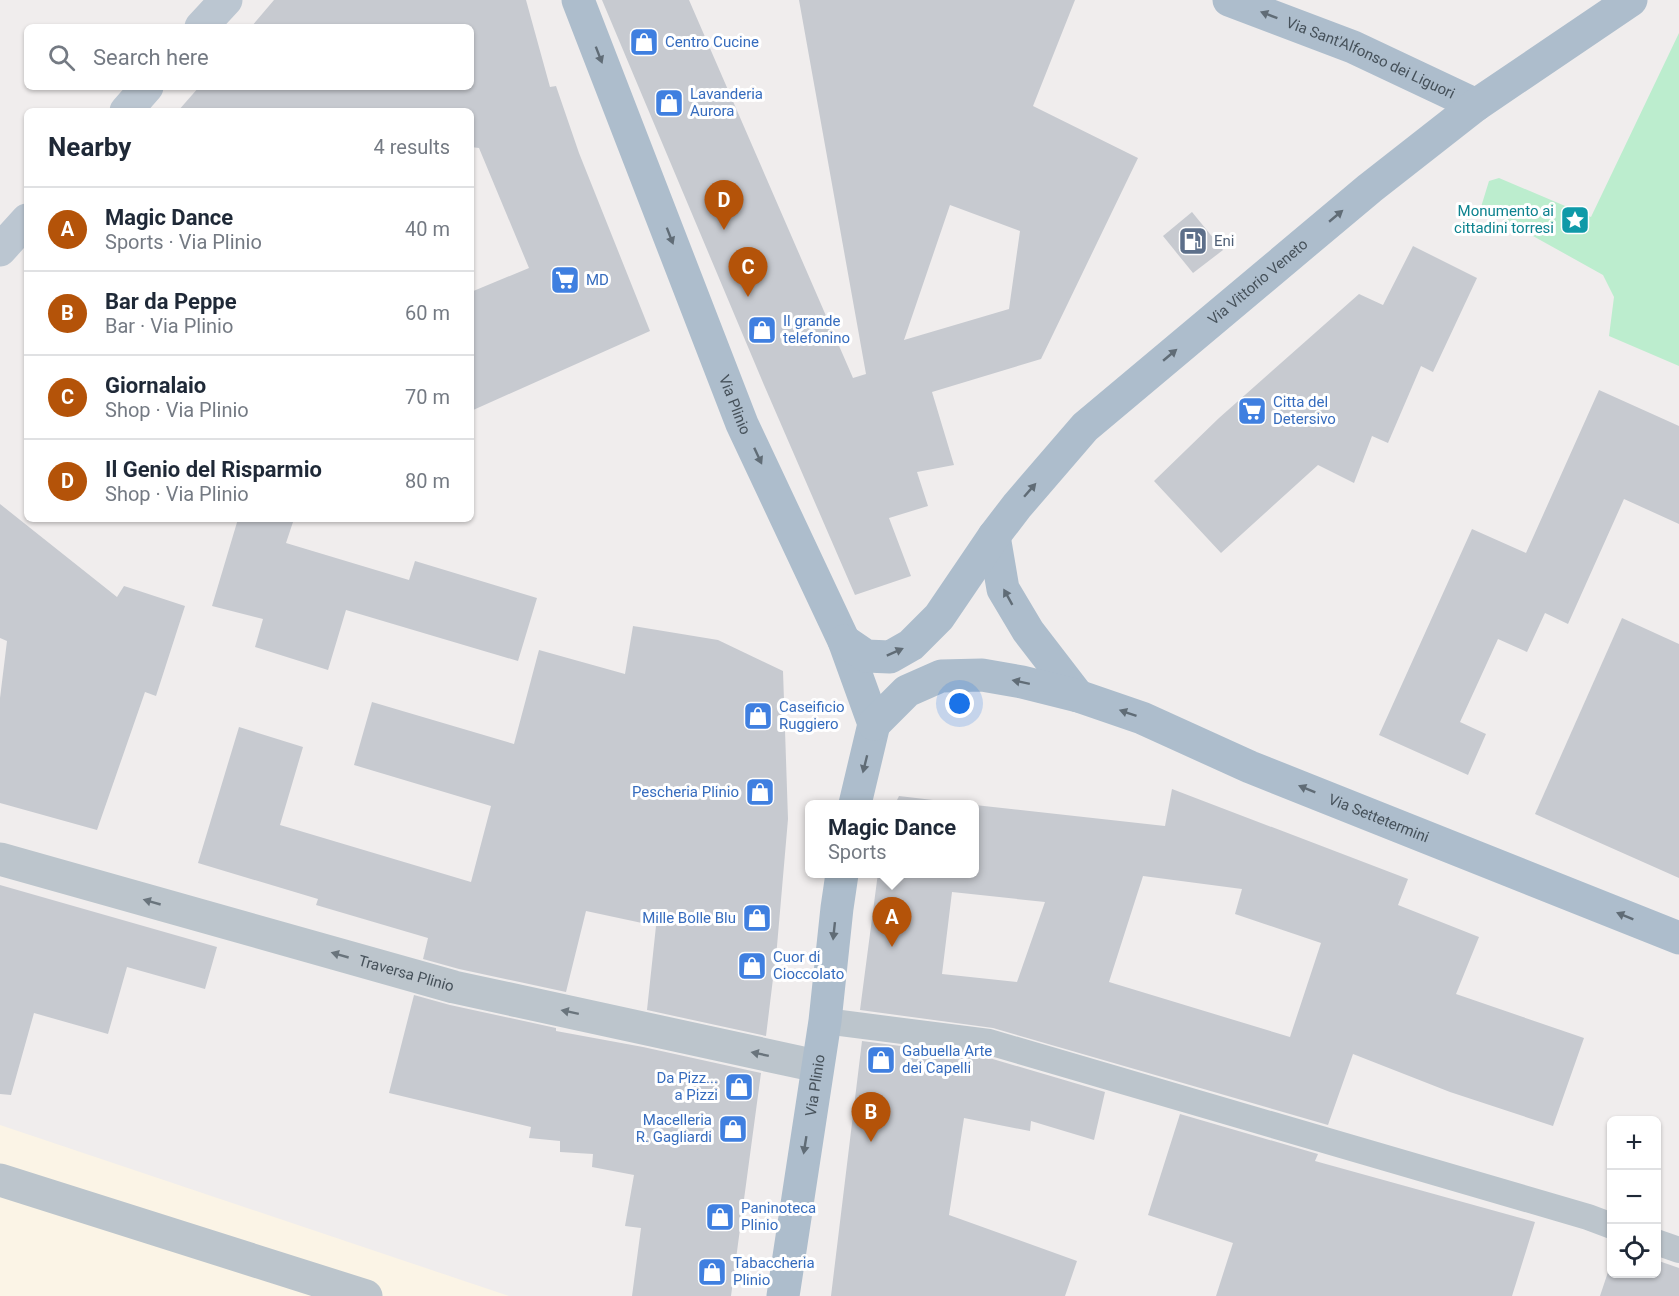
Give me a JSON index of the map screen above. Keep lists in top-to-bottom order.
{
  "streets": {
    "main road": [
      "Via Sant'Alfonso dei Liguori",
      "Via Vittorio Veneto",
      "Via Plinio",
      "Via Settetermini"
    ],
    "street": ["Traversa Plinio"]
  },
  "crossings": [
    ["Via Sant'Alfonso dei Liguori", "Via Vittorio Veneto"],
    ["Via Vittorio Veneto", "Via Plinio"],
    ["Via Plinio", "Via Settetermini"],
    ["Via Plinio", "Traversa Plinio"]
  ],
  "one_way": [
    "Via Sant'Alfonso dei Liguori",
    "Via Vittorio Veneto",
    "Via Plinio",
    "Via Settetermini",
    "Traversa Plinio"
  ],
  "places": {
    "shop": [
      "Centro Cucine",
      "Lavanderia Aurora",
      "Il grande telefonino",
      "Caseificio Ruggiero",
      "Pescheria Plinio",
      "Mille Bolle Blu",
      "Cuor di Cioccolato",
      "Gabuella Arte dei Capelli",
      "Da Pizz... a Pizzi",
      "Macelleria R. Gagliardi",
      "Paninoteca Plinio",
      "Tabaccheria Plinio"
    ],
    "place": ["Monumento ai cittadini torresi"],
    "fuel station": ["Eni"],
    "supermarket": ["MD", "Citta del Detersivo"]
  },
  "page": {
    "search": "Search here",
    "heading": ["Nearby", "4 results"],
    "pins": [
      "D",
      "C",
      "A",
      "B"
    ],
    "list": [
      {
        "mark": "A",
        "name": "Magic Dance",
        "note": "Sports · Via Plinio",
        "value": "40 m"
      },
      {
        "mark": "B",
        "name": "Bar da Peppe",
        "note": "Bar · Via Plinio",
        "value": "60 m"
      },
      {
        "mark": "C",
        "name": "Giornalaio",
        "note": "Shop · Via Plinio",
        "value": "70 m"
      },
      {
        "mark": "D",
        "name": "Il Genio del Risparmio",
        "note": "Shop · Via Plinio",
        "value": "80 m"
      }
    ],
    "popup": ["Magic Dance", "Sports"],
    "map_buttons": ["+", "−"]
  }
}
